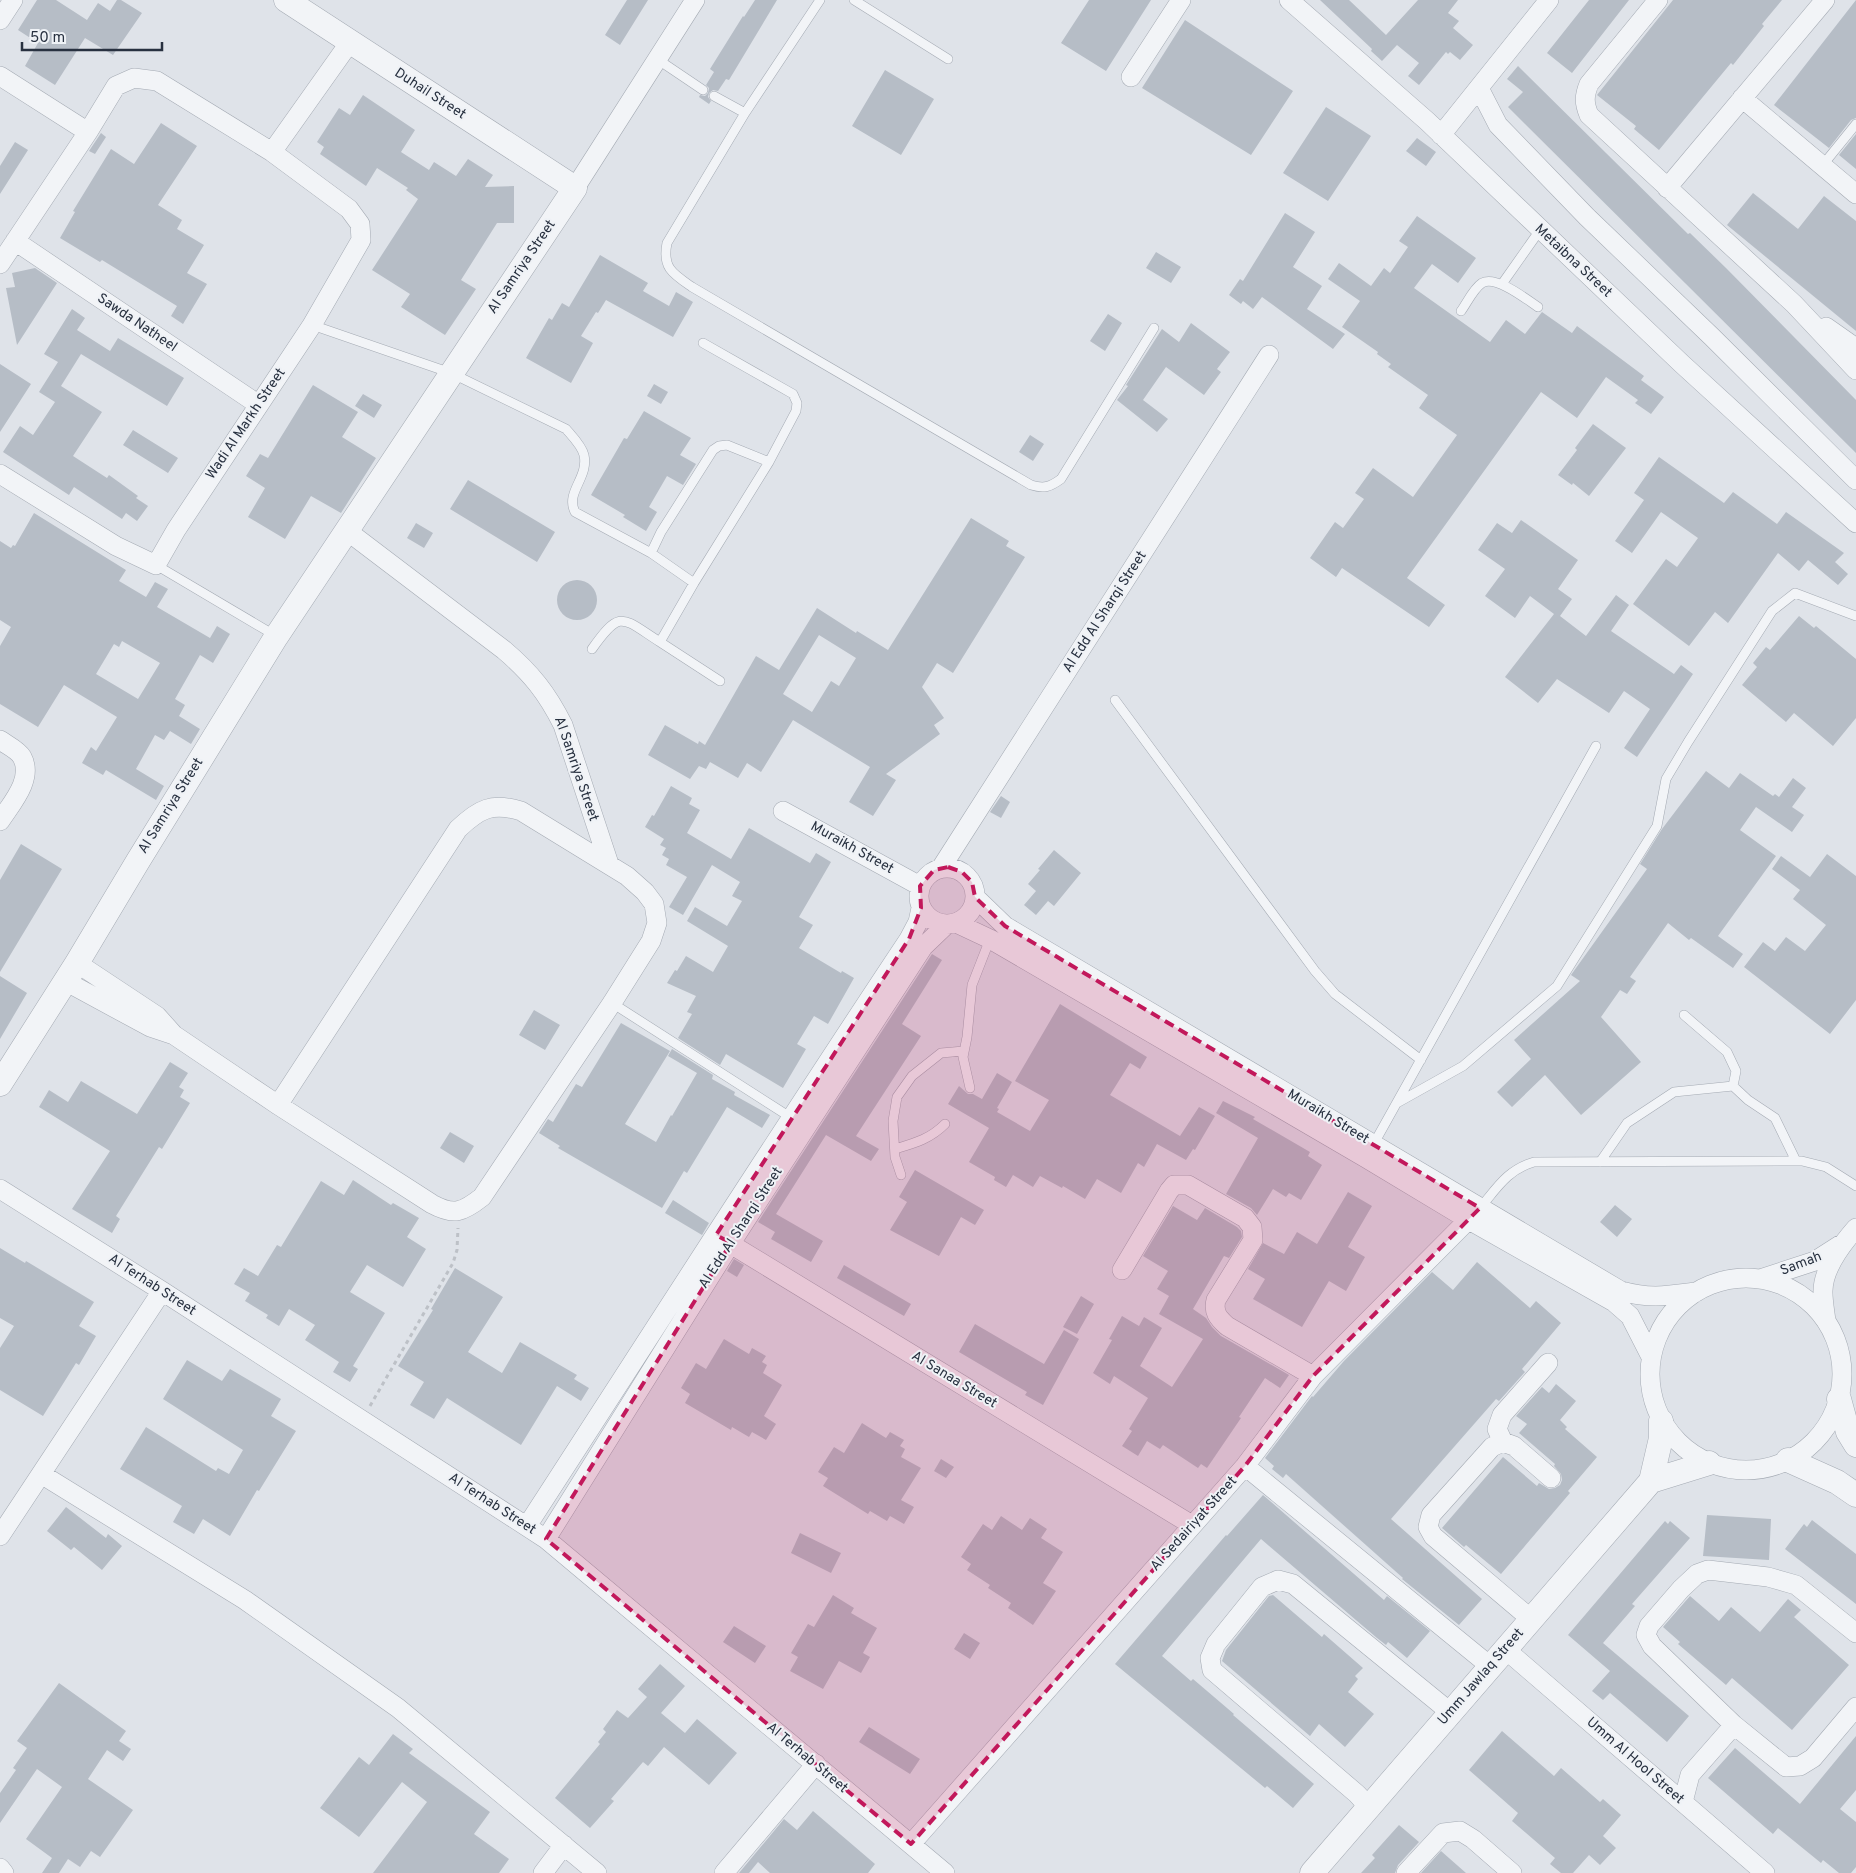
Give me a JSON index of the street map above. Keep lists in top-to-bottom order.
{
  "streets": {
    "street": [
      "Duhail Street",
      "Metaibna Street",
      "Al Samriya Street",
      "Sawda Natheel",
      "Wadi Al Markh Street",
      "Al Edd Al Sharqi Street",
      "Muraikh Street",
      "Samah",
      "Al Terhab Street",
      "Al Sanaa Street",
      "Al Sedairiyat Street",
      "Umm Jawlaq Street",
      "Umm Al Hool Street"
    ]
  },
  "crossings": [
    ["Duhail Street", "Al Samriya Street"],
    ["Sawda Natheel", "Wadi Al Markh Street"],
    ["Al Edd Al Sharqi Street", "Muraikh Street"],
    ["Al Edd Al Sharqi Street", "Al Terhab Street"],
    ["Al Edd Al Sharqi Street", "Al Sanaa Street"],
    ["Muraikh Street", "Al Sedairiyat Street"],
    ["Al Terhab Street", "Al Sedairiyat Street"],
    ["Al Sanaa Street", "Al Sedairiyat Street"],
    ["Al Sedairiyat Street", "Umm Al Hool Street"],
    ["Umm Jawlaq Street", "Umm Al Hool Street"]
  ],
  "scale_bar": "50 m"
}
